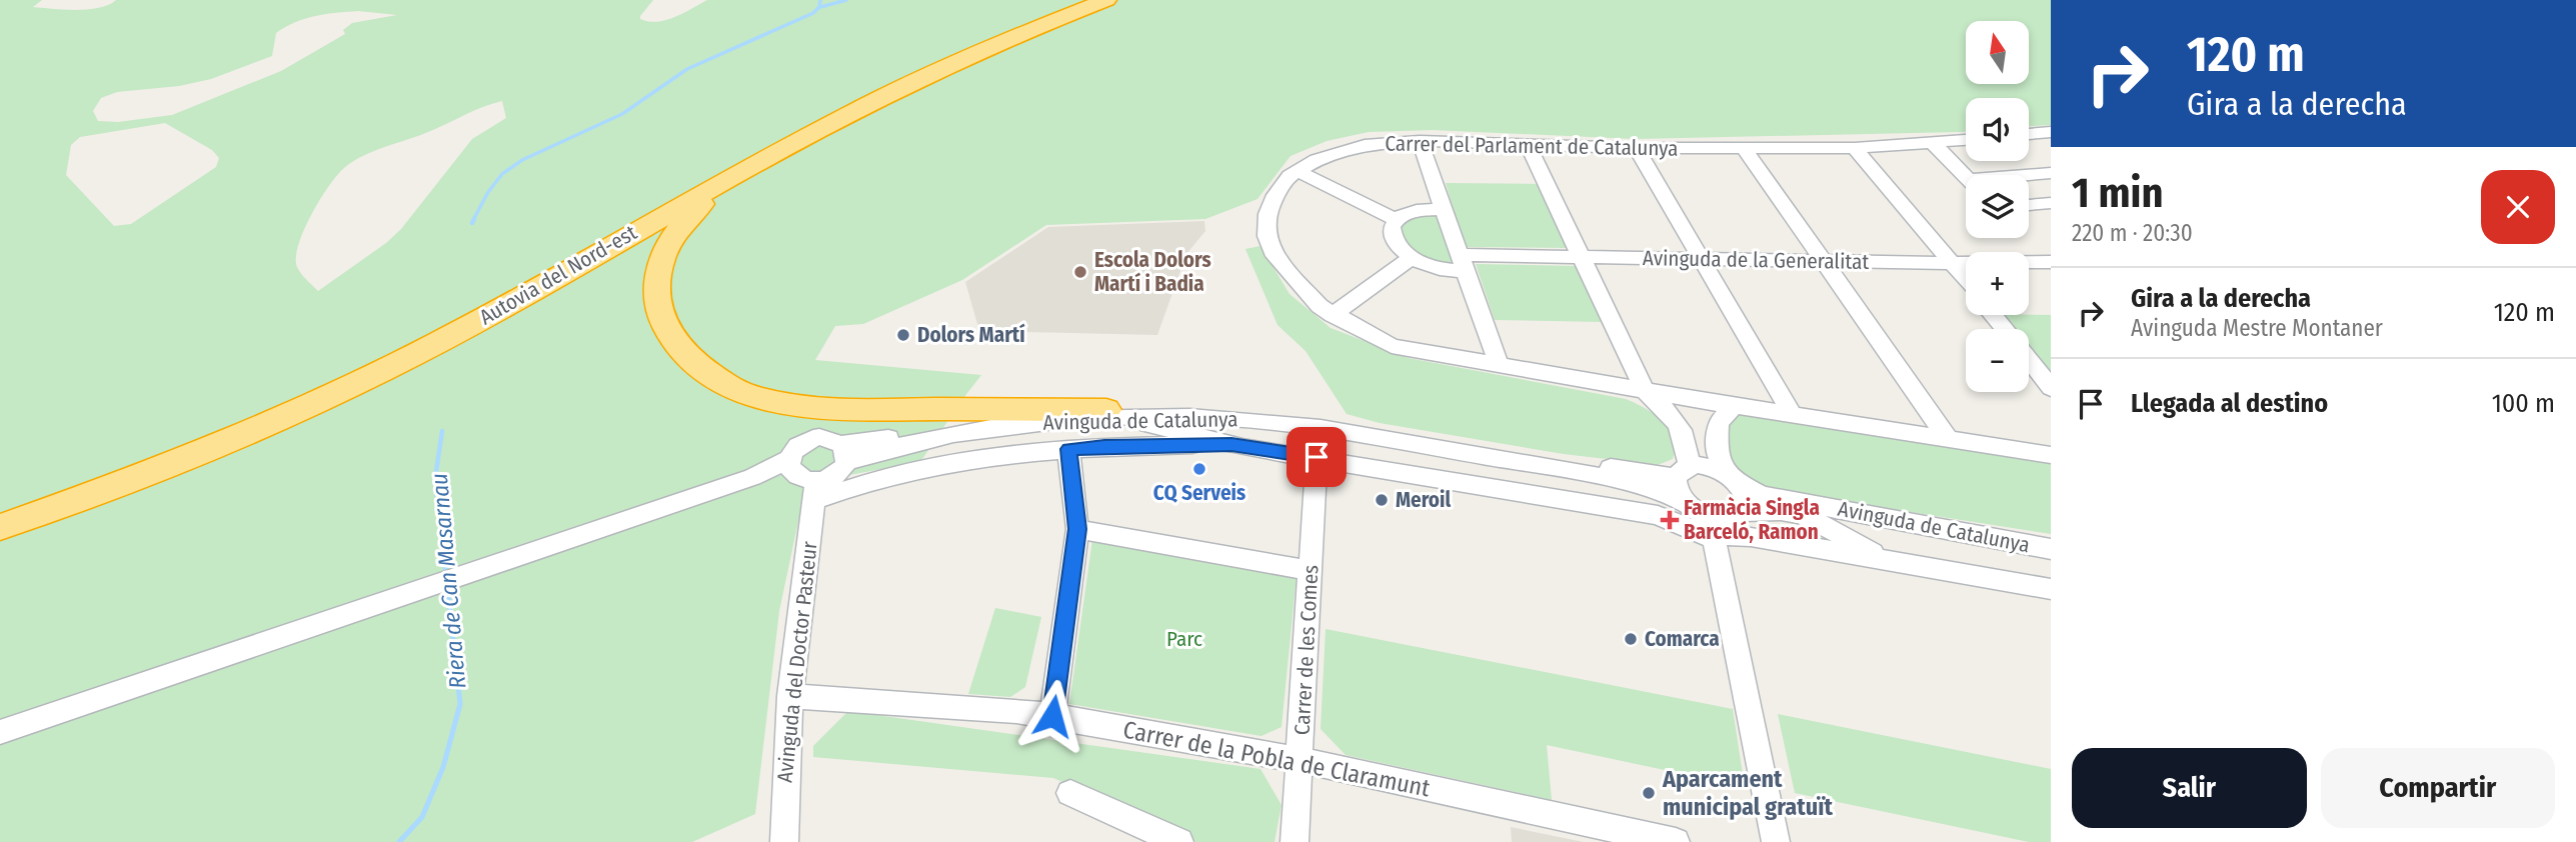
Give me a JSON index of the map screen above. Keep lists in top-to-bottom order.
{
  "streets": {
    "highway": ["Autovia del Nord-est"],
    "street": [
      "Carrer del Parlament de Catalunya",
      "Avinguda de la Generalitat",
      "Avinguda de Catalunya",
      "Carrer de les Comes",
      "Avinguda del Doctor Pasteur",
      "Carrer de la Pobla de Claramunt"
    ]
  },
  "crossings": [
    ["Avinguda de Catalunya", "Avinguda del Doctor Pasteur"],
    ["Carrer de les Comes", "Carrer de la Pobla de Claramunt"],
    ["Avinguda del Doctor Pasteur", "Carrer de la Pobla de Claramunt"]
  ],
  "water": ["Riera de Can Masarnau"],
  "parks": ["Parc"],
  "places": {
    "other": [
      "Escola Dolors Martí i Badia",
      "Dolors Martí",
      "CQ Serveis",
      "Meroil",
      "Comarca",
      "Aparcament municipal gratuït"
    ],
    "health": ["Farmàcia Singla Barceló, Ramon"]
  },
  "north": "top",
  "page": {
    "turn": ["120 m", "Gira a la derecha"],
    "map_buttons": ["+", "−"],
    "heading": ["1 min", "220 m · 20:30"],
    "list": [
      {
        "name": "Gira a la derecha",
        "note": "Avinguda Mestre Montaner",
        "value": "120 m"
      },
      {
        "name": "Llegada al destino",
        "value": "100 m"
      }
    ],
    "buttons": ["Salir", "Compartir"]
  }
}
